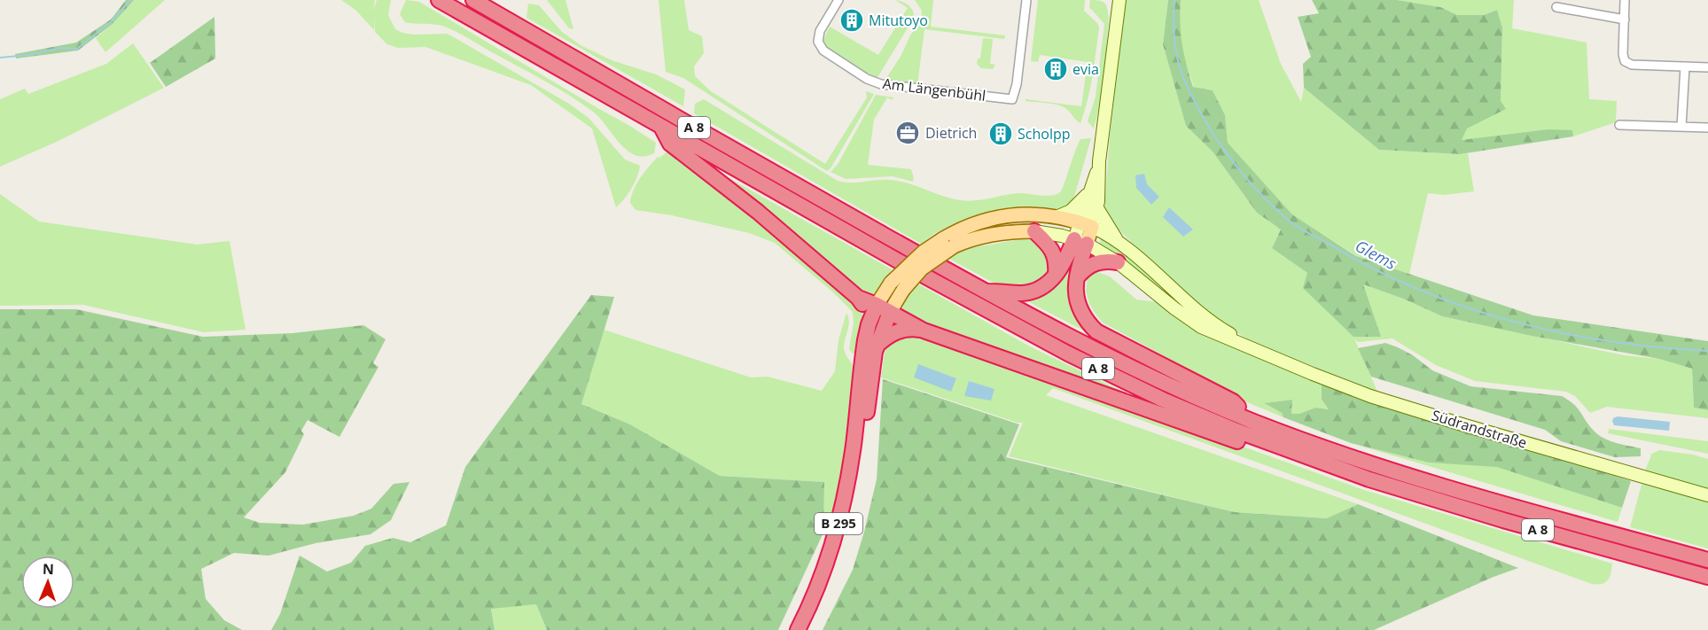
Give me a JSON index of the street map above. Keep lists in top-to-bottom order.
{
  "streets": {
    "highway": ["A 8", "B 295"],
    "main road": ["Südrandstraße"],
    "street": ["Am Längenbühl"]
  },
  "crossings": [
    ["A 8", "B 295"],
    ["Südrandstraße", "B 295"]
  ],
  "water": ["Glems"],
  "places": {
    "building": ["Mitutoyo", "evia", "Scholpp"],
    "office": ["Dietrich"]
  },
  "north": "top"
}
